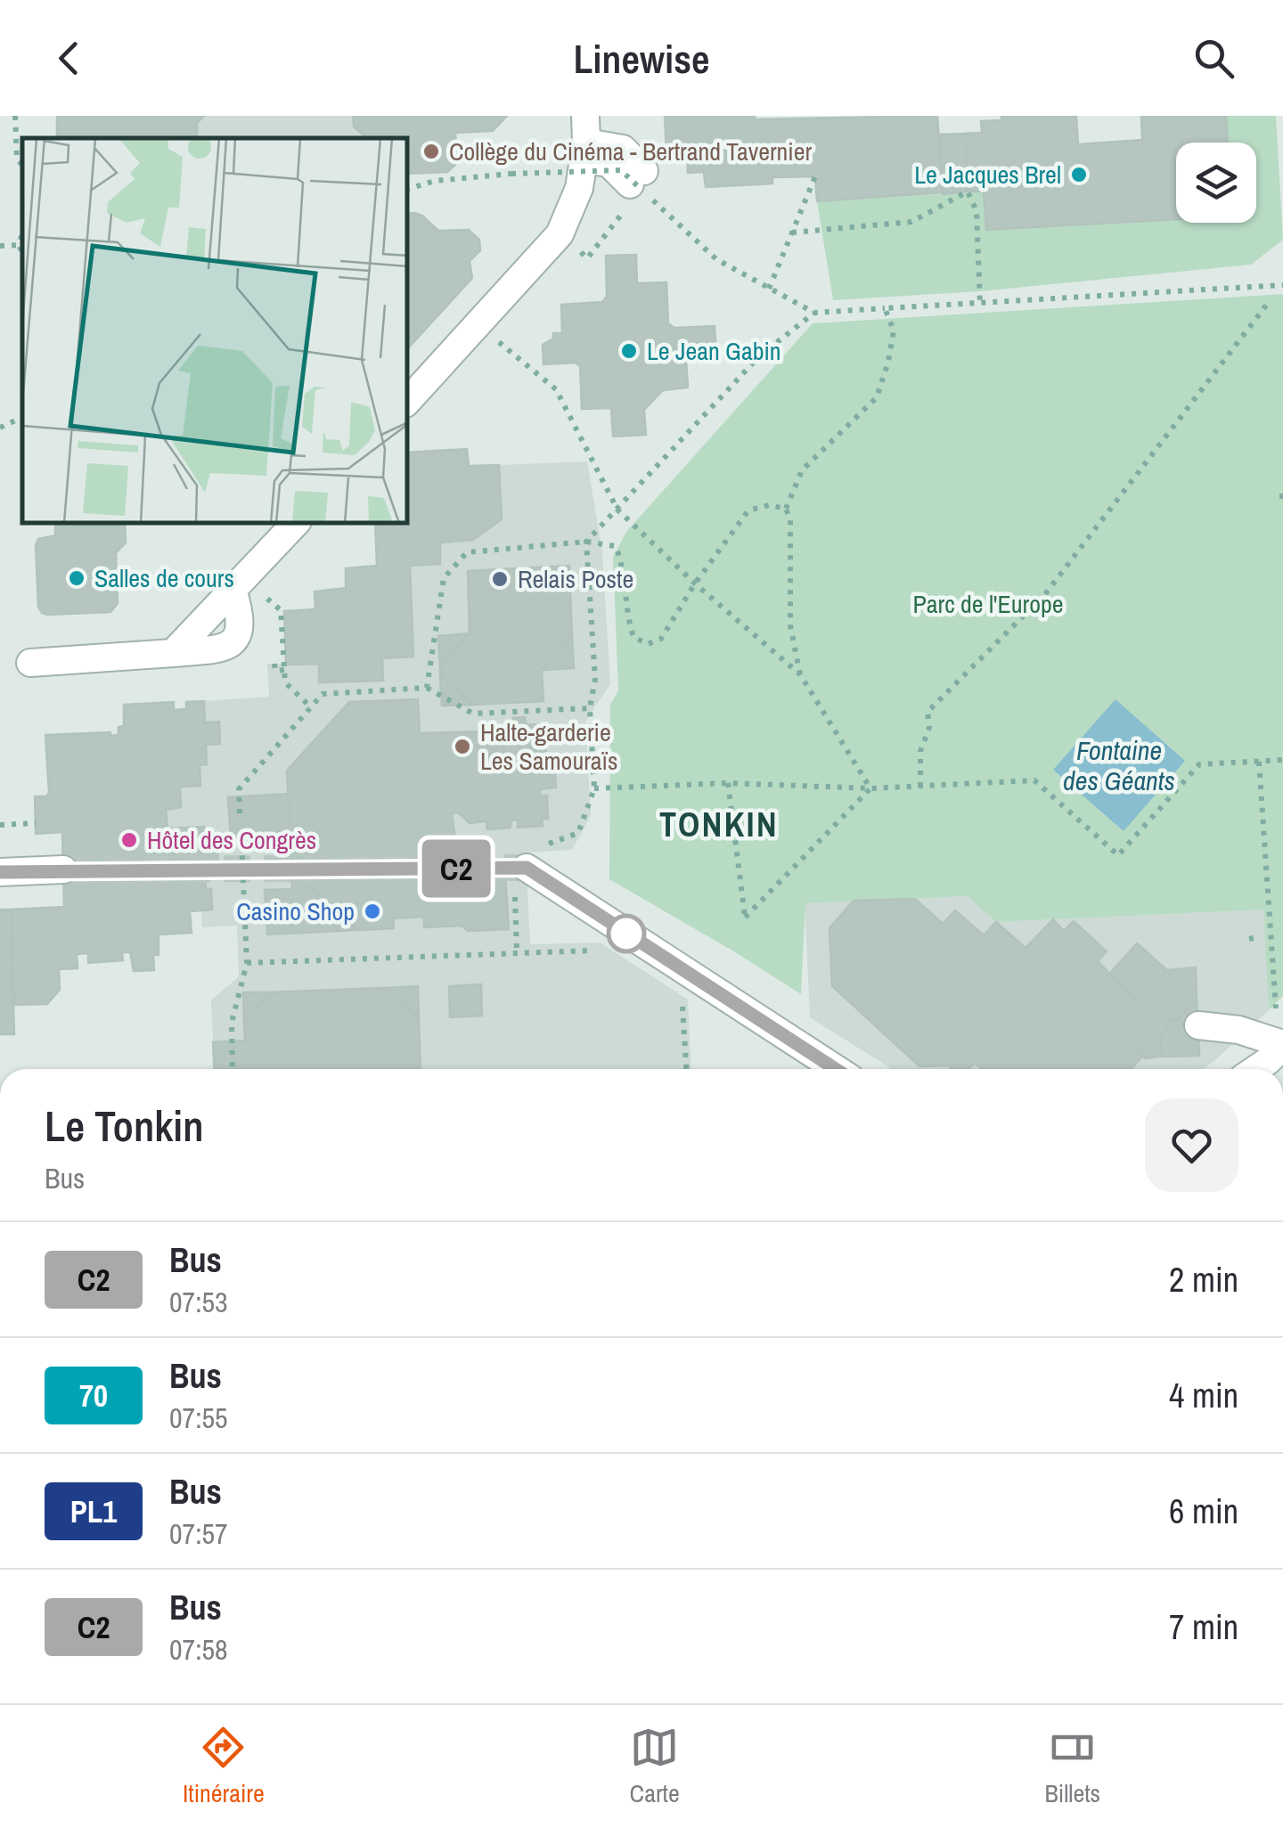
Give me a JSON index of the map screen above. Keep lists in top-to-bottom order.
{
  "districts": ["TONKIN"],
  "water": ["Fontaine des Géants"],
  "parks": ["Parc de l'Europe"],
  "places": [
    "Collège du Cinéma - Bertrand Tavernier",
    "Le Jacques Brel",
    "Le Jean Gabin",
    "Salles de cours",
    "Relais Poste",
    "Halte-garderie Les Samouraïs",
    "Hôtel des Congrès",
    "Casino Shop"
  ],
  "lines": ["bus line C2"],
  "page": {
    "header": "Linewise",
    "on_map": "C2",
    "heading": ["Le Tonkin", "Bus"],
    "list": [
      {
        "mark": "C2",
        "name": "Bus",
        "note": "07:53",
        "value": "2 min"
      },
      {
        "mark": "70",
        "name": "Bus",
        "note": "07:55",
        "value": "4 min"
      },
      {
        "mark": "PL1",
        "name": "Bus",
        "note": "07:57",
        "value": "6 min"
      },
      {
        "mark": "C2",
        "name": "Bus",
        "note": "07:58",
        "value": "7 min"
      }
    ],
    "tabs": ["Itinéraire", "Carte", "Billets"]
  }
}
